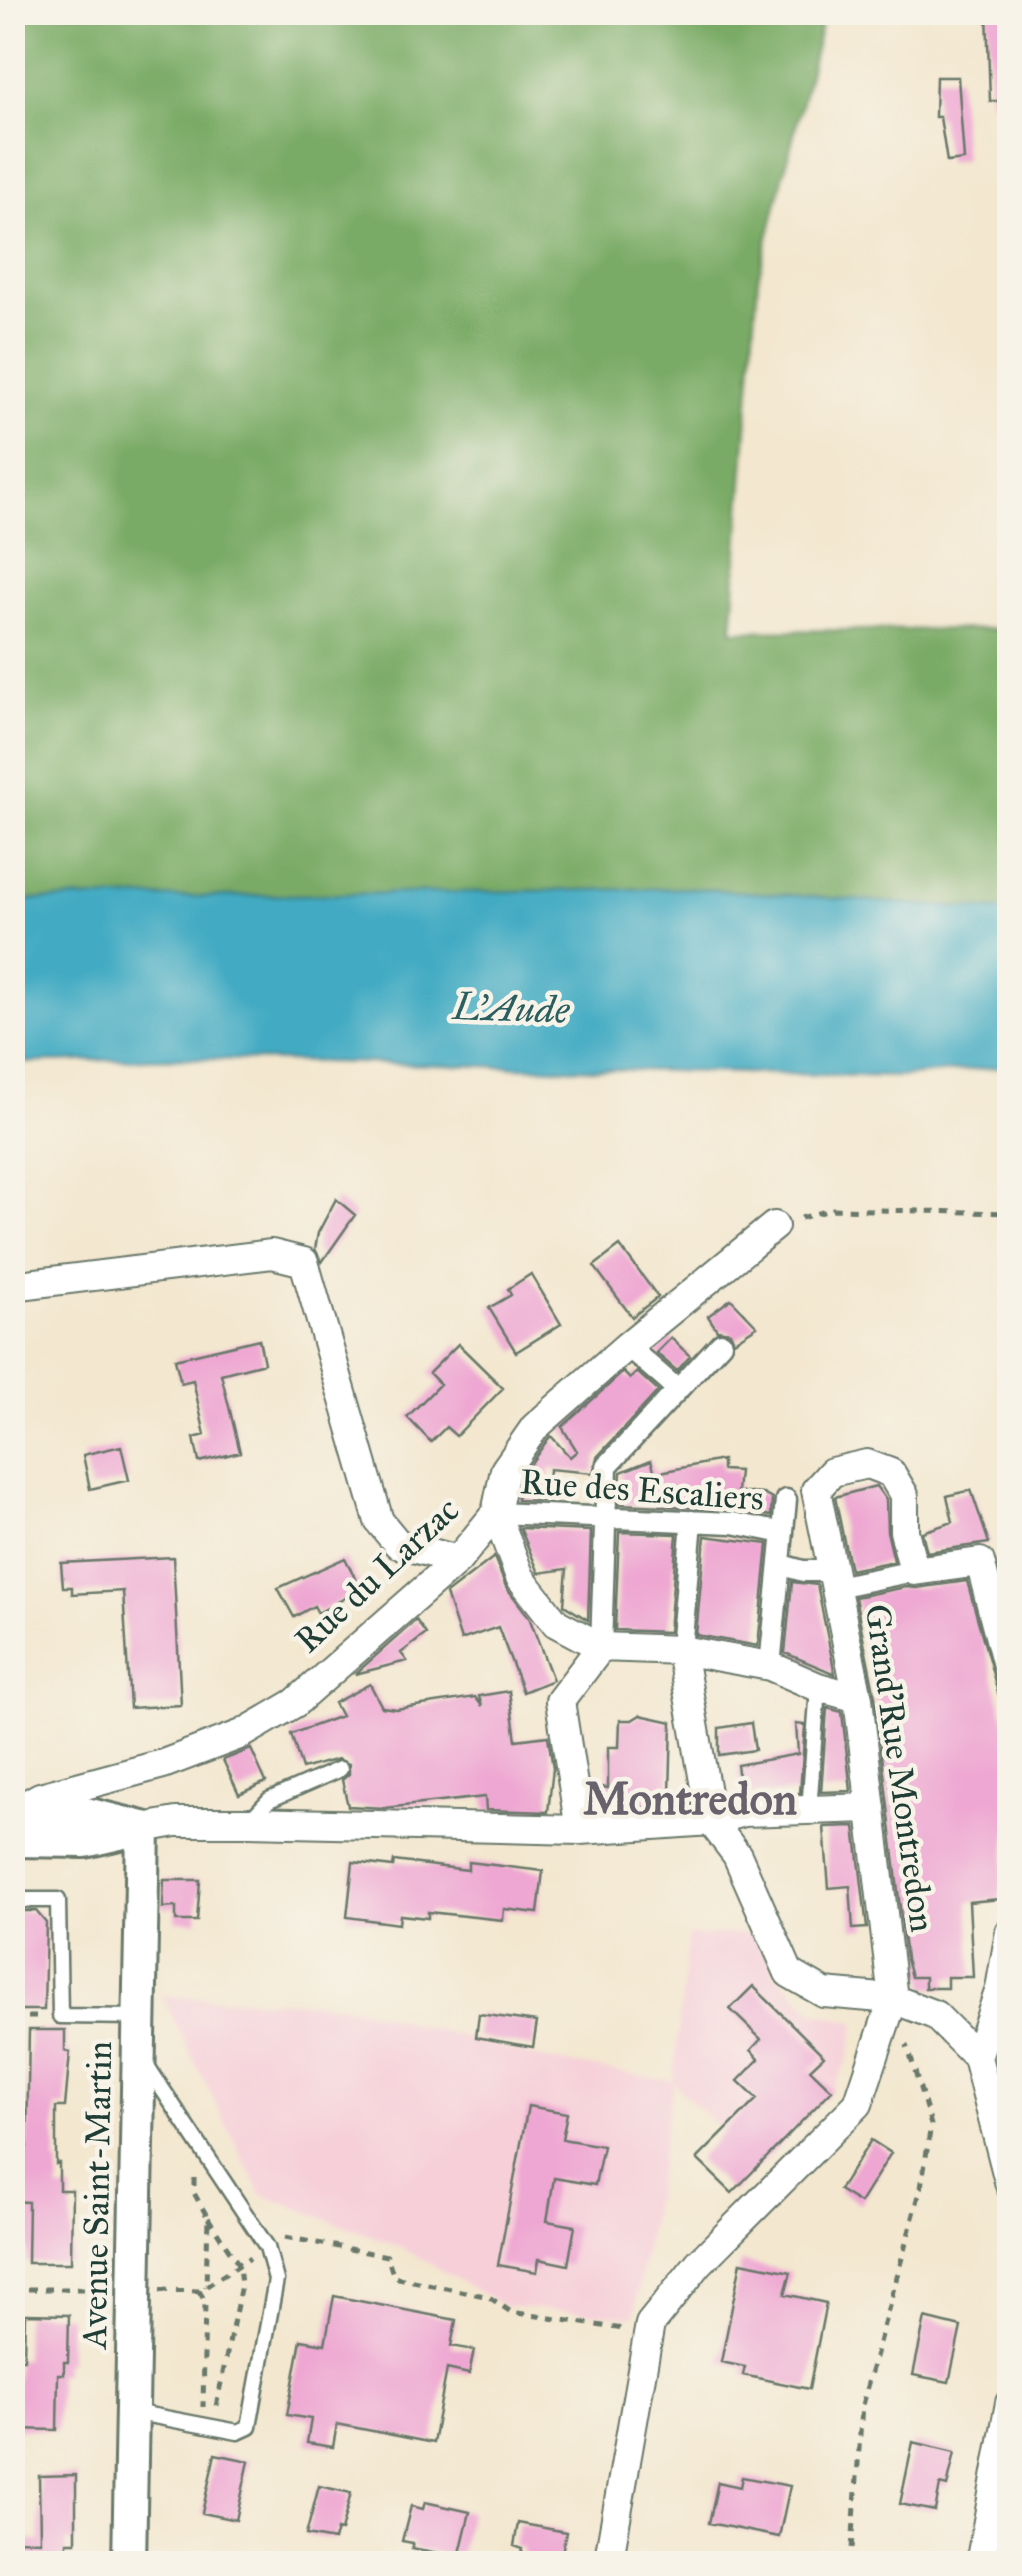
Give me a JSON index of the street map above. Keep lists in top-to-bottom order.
{
  "streets": {
    "street": [
      "Rue des Escaliers",
      "Rue du Larzac",
      "Grand'Rue Montredon",
      "Avenue Saint-Martin"
    ]
  },
  "crossings": [
    ["Rue des Escaliers", "Rue du Larzac"]
  ],
  "districts": ["Montredon"],
  "water": ["L'Aude"]
}
